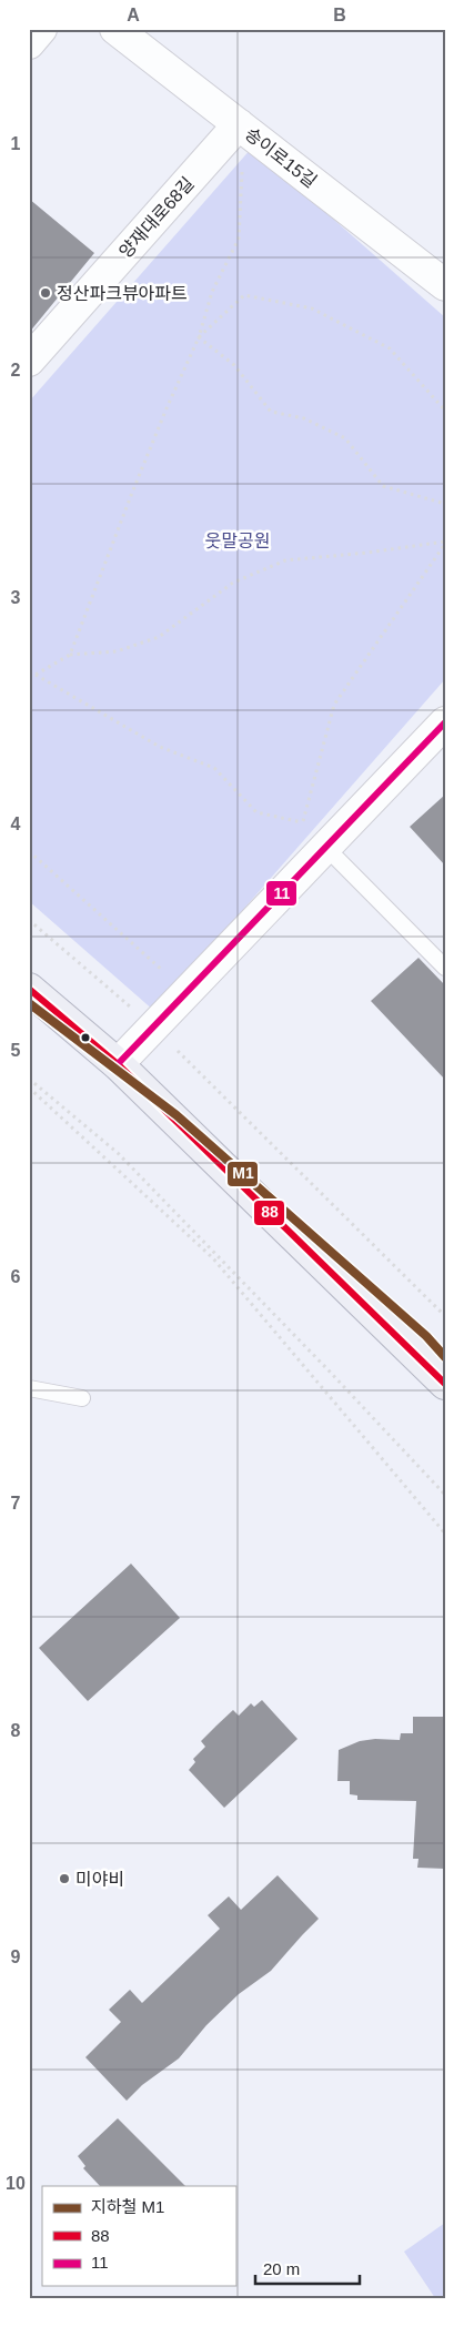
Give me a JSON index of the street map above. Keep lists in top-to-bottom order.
{
  "streets": {
    "street": ["송이로15길", "양재대로68길"]
  },
  "crossings": [
    ["송이로15길", "양재대로68길"]
  ],
  "parks": ["웃말공원"],
  "places": ["정산파크뷰아파트", "미야비"],
  "lines": ["transit line 11", "transit line 88", "metro line M1"],
  "legend": ["지하철 M1", "88", "11"],
  "scale_bar": "20 m",
  "grid": {
    "columns": ["A", "B"],
    "rows": [
      "1",
      "2",
      "3",
      "4",
      "5",
      "6",
      "7",
      "8",
      "9",
      "10"
    ]
  }
}
